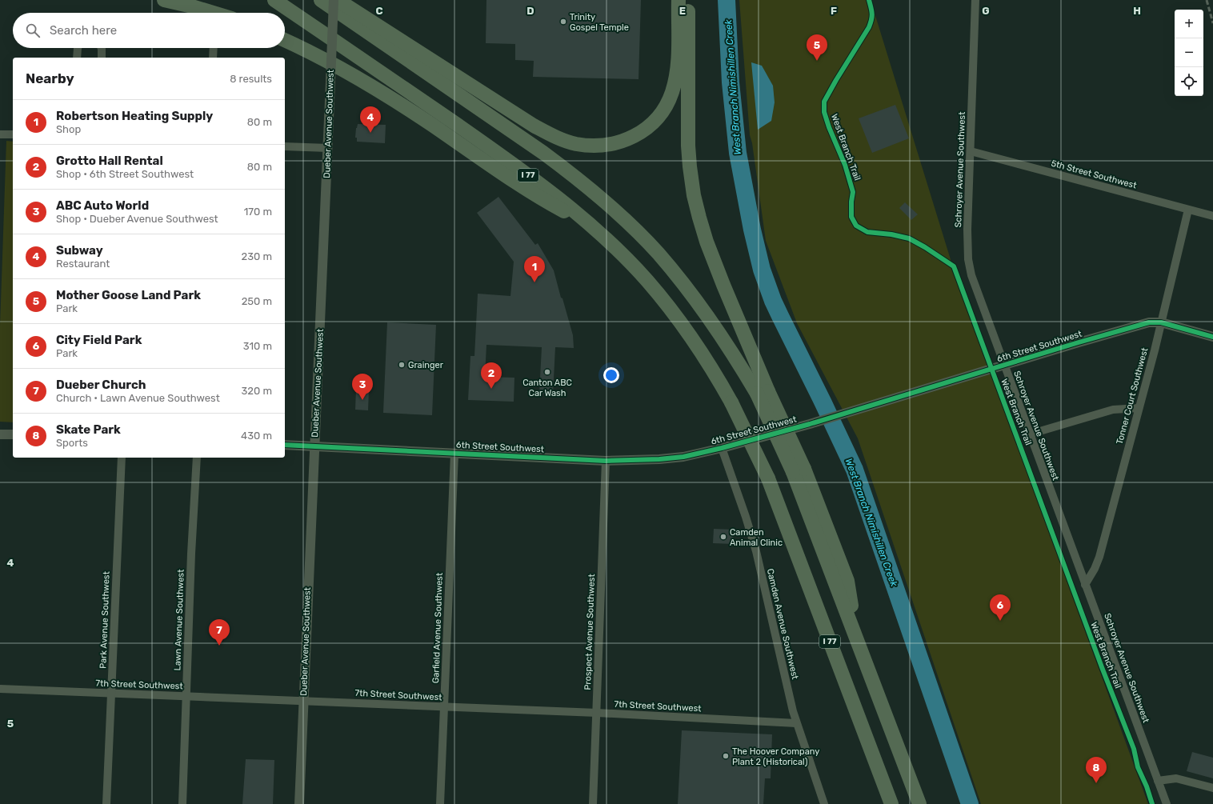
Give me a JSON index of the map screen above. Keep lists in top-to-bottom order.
{
  "streets": {
    "highway": ["I 77"],
    "street": [
      "Dueber Avenue Southwest",
      "Schroyer Avenue Southwest",
      "5th Street Southwest",
      "6th Street Southwest",
      "Tonner Court Southwest",
      "Park Avenue Southwest",
      "Lawn Avenue Southwest",
      "Camden Avenue Southwest",
      "Garfield Avenue Southwest",
      "Prospect Avenue Southwest",
      "7th Street Southwest"
    ],
    "cycle path": ["West Branch Trail"]
  },
  "crossings": [
    ["Dueber Avenue Southwest", "6th Street Southwest"],
    ["Dueber Avenue Southwest", "7th Street Southwest"],
    ["Schroyer Avenue Southwest", "5th Street Southwest"],
    ["Schroyer Avenue Southwest", "6th Street Southwest"],
    ["Schroyer Avenue Southwest", "Tonner Court Southwest"],
    ["5th Street Southwest", "Tonner Court Southwest"],
    ["6th Street Southwest", "Tonner Court Southwest"],
    ["6th Street Southwest", "Camden Avenue Southwest"],
    ["6th Street Southwest", "Garfield Avenue Southwest"],
    ["6th Street Southwest", "Prospect Avenue Southwest"],
    ["Park Avenue Southwest", "7th Street Southwest"],
    ["Lawn Avenue Southwest", "7th Street Southwest"],
    ["Camden Avenue Southwest", "7th Street Southwest"],
    ["Garfield Avenue Southwest", "7th Street Southwest"],
    ["Prospect Avenue Southwest", "7th Street Southwest"]
  ],
  "water": ["West Branch Nimishillen Creek"],
  "places": [
    "Trinity Gospel Temple",
    "Grainger",
    "Canton ABC Car Wash",
    "Camden Animal Clinic",
    "The Hoover Company Plant 2 (Historical)"
  ],
  "page": {
    "map_buttons": ["+", "−"],
    "search": "Search here",
    "pins": [
      "5",
      "4",
      "1",
      "2",
      "3",
      "6",
      "7",
      "8"
    ],
    "heading": ["Nearby", "8 results"],
    "list": [
      {
        "mark": "1",
        "name": "Robertson Heating Supply",
        "note": "Shop",
        "value": "80 m"
      },
      {
        "mark": "2",
        "name": "Grotto Hall Rental",
        "note": "Shop · 6th Street Southwest",
        "value": "80 m"
      },
      {
        "mark": "3",
        "name": "ABC Auto World",
        "note": "Shop · Dueber Avenue Southwest",
        "value": "170 m"
      },
      {
        "mark": "4",
        "name": "Subway",
        "note": "Restaurant",
        "value": "230 m"
      },
      {
        "mark": "5",
        "name": "Mother Goose Land Park",
        "note": "Park",
        "value": "250 m"
      },
      {
        "mark": "6",
        "name": "City Field Park",
        "note": "Park",
        "value": "310 m"
      },
      {
        "mark": "7",
        "name": "Dueber Church",
        "note": "Church · Lawn Avenue Southwest",
        "value": "320 m"
      },
      {
        "mark": "8",
        "name": "Skate Park",
        "note": "Sports",
        "value": "430 m"
      }
    ]
  },
  "grid": {
    "columns": [
      "C",
      "D",
      "E",
      "F",
      "G",
      "H"
    ],
    "rows": ["4", "5"]
  }
}
